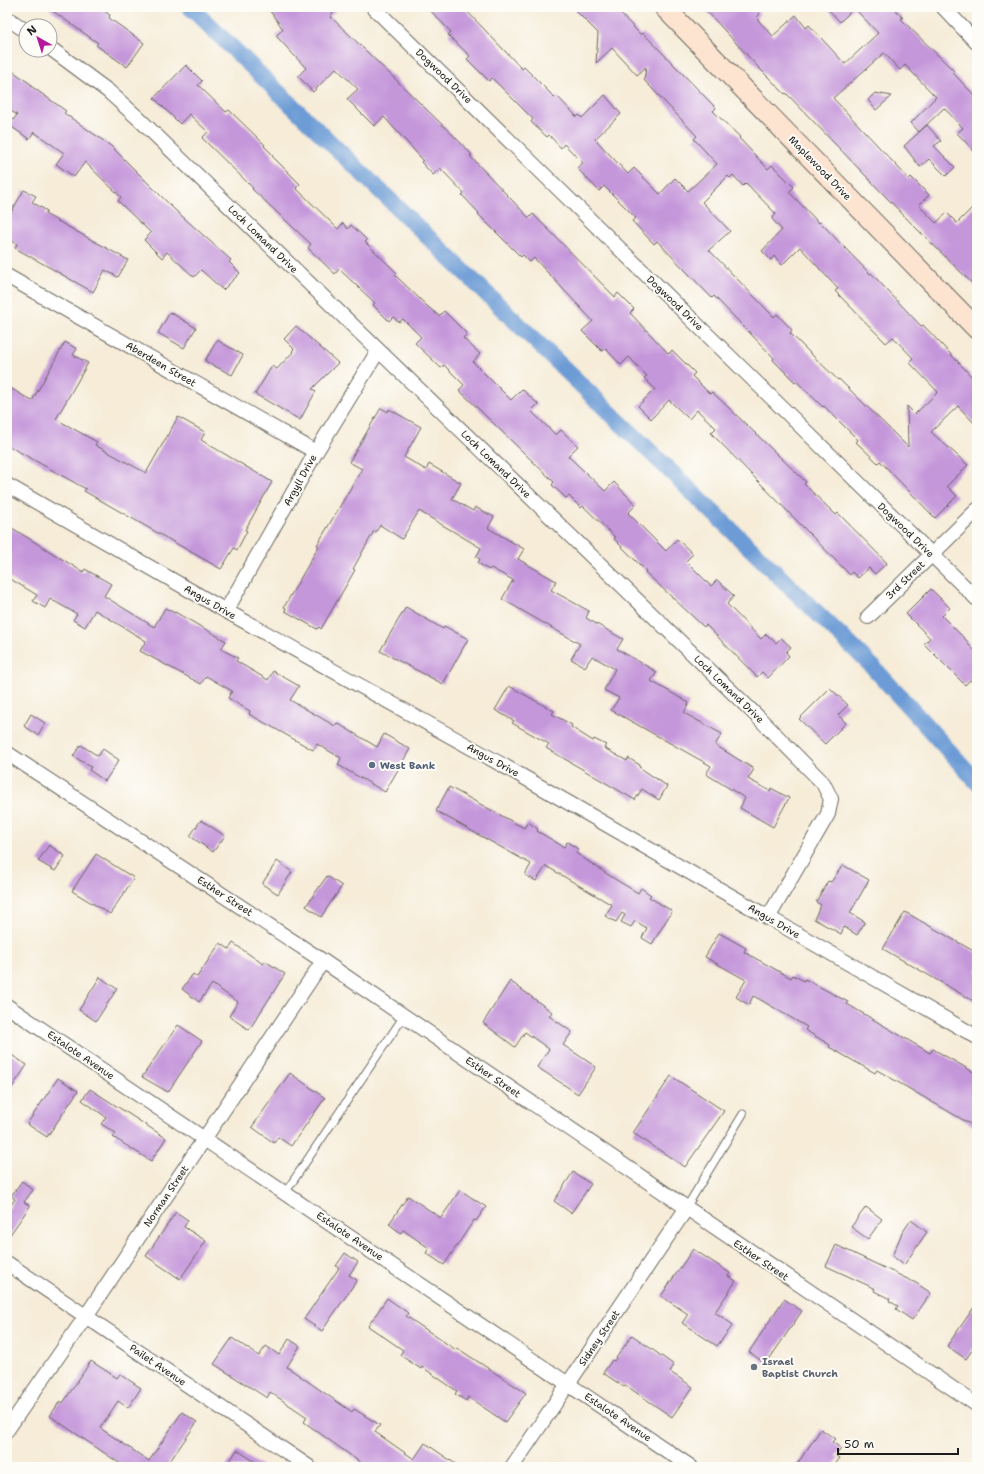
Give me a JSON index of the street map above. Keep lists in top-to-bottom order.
{
  "streets": {
    "street": [
      "Dogwood Drive",
      "Maplewood Drive",
      "Loch Lomand Drive",
      "Aberdeen Street",
      "Argyll Drive",
      "3rd Street",
      "Angus Drive",
      "Esther Street",
      "Estalote Avenue",
      "Norman Street",
      "Sidney Street",
      "Pailet Avenue"
    ]
  },
  "crossings": [
    ["Dogwood Drive", "3rd Street"],
    ["Loch Lomand Drive", "Argyll Drive"],
    ["Loch Lomand Drive", "Angus Drive"],
    ["Aberdeen Street", "Argyll Drive"],
    ["Argyll Drive", "Angus Drive"],
    ["Esther Street", "Norman Street"],
    ["Esther Street", "Sidney Street"],
    ["Estalote Avenue", "Norman Street"],
    ["Estalote Avenue", "Sidney Street"],
    ["Norman Street", "Pailet Avenue"]
  ],
  "places": ["West Bank", "Israel Baptist Church"],
  "scale_bar": "50 m",
  "north": "top left"
}
